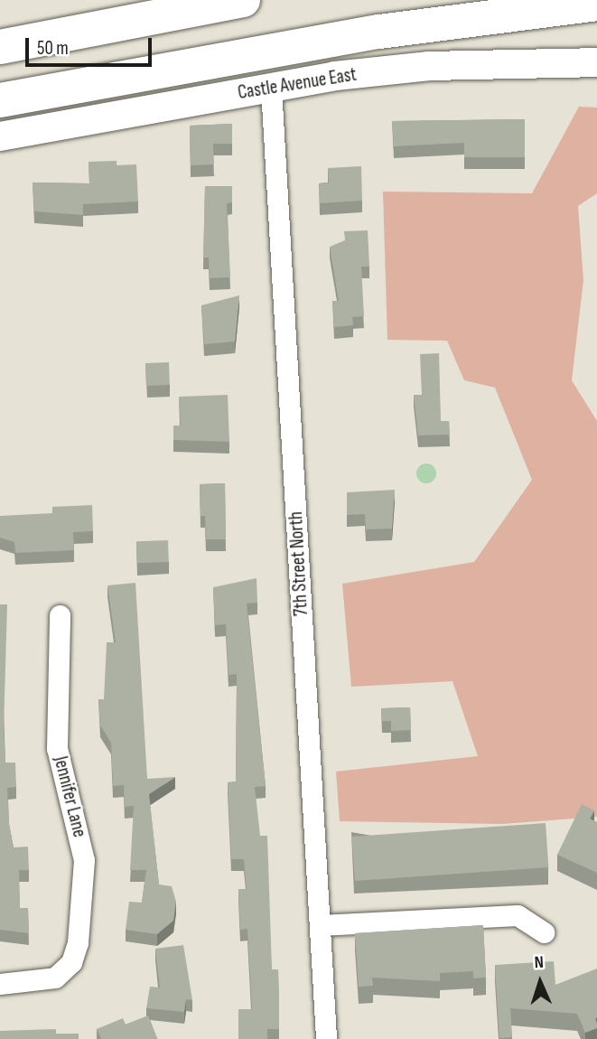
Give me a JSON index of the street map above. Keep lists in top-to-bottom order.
{
  "streets": {
    "street": ["Castle Avenue East", "7th Street North", "Jennifer Lane"]
  },
  "crossings": [
    ["Castle Avenue East", "7th Street North"]
  ],
  "scale_bar": "50 m",
  "north": "top"
}
